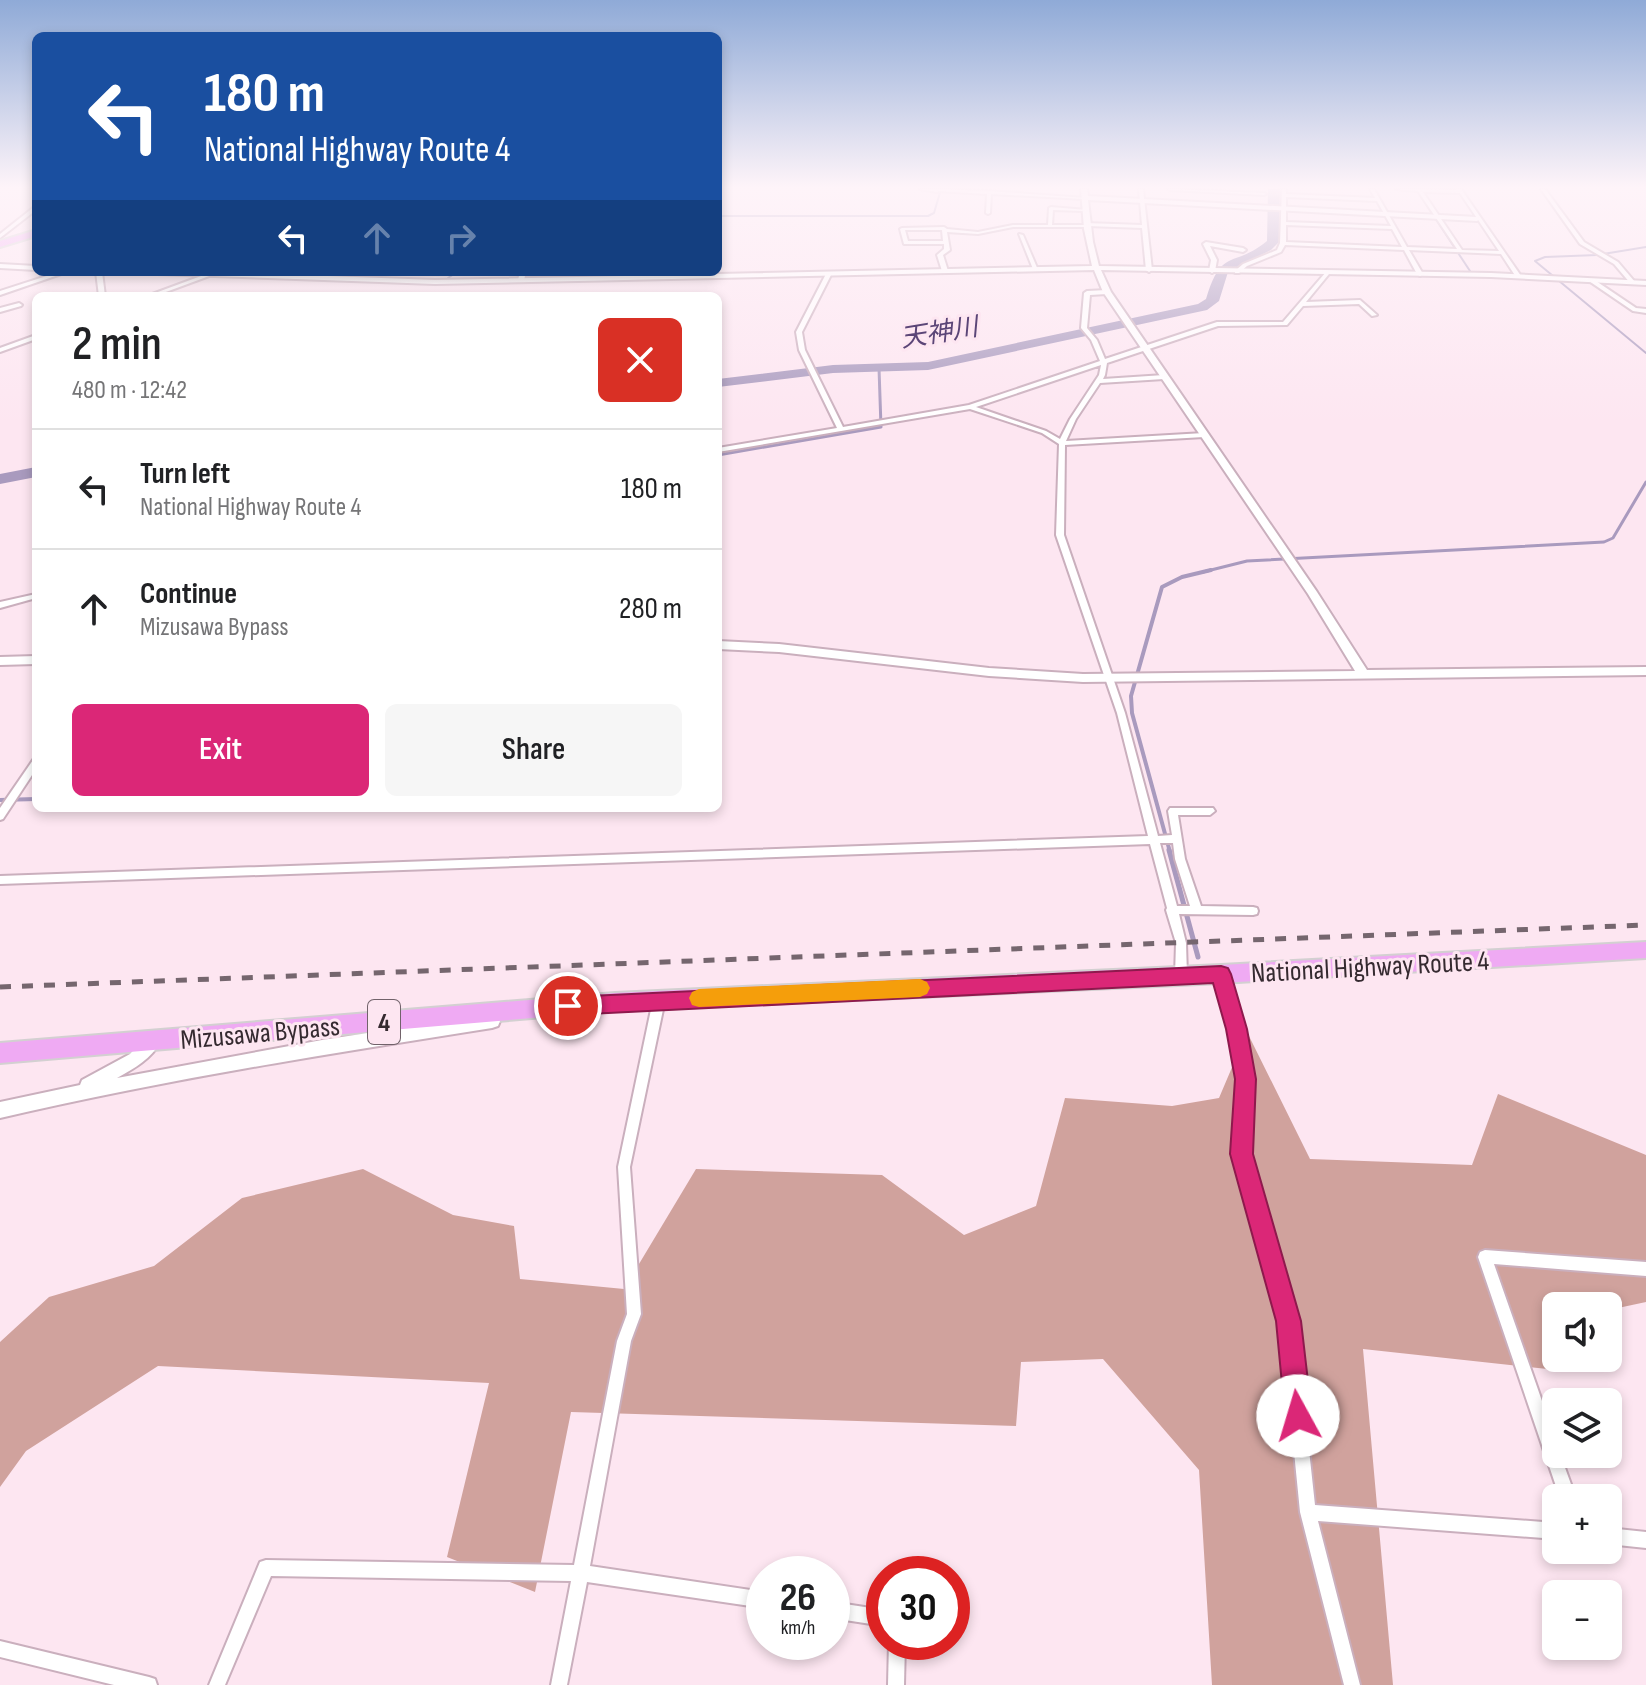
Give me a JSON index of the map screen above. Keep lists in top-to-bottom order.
{
  "streets": {
    "highway": ["National Highway Route 4", "4", "Mizusawa Bypass"]
  },
  "crossings": [
    ["National Highway Route 4", "Mizusawa Bypass"]
  ],
  "water": ["天神川"],
  "page": {
    "turn": ["180 m", "National Highway Route 4"],
    "heading": ["2 min", "480 m · 12:42"],
    "list": [
      {
        "name": "Turn left",
        "note": "National Highway Route 4",
        "value": "180 m"
      },
      {
        "name": "Continue",
        "note": "Mizusawa Bypass",
        "value": "280 m"
      }
    ],
    "buttons": ["Exit", "Share"],
    "map_buttons": ["+", "−"],
    "speed": "26 km/h",
    "limit": "30"
  }
}
